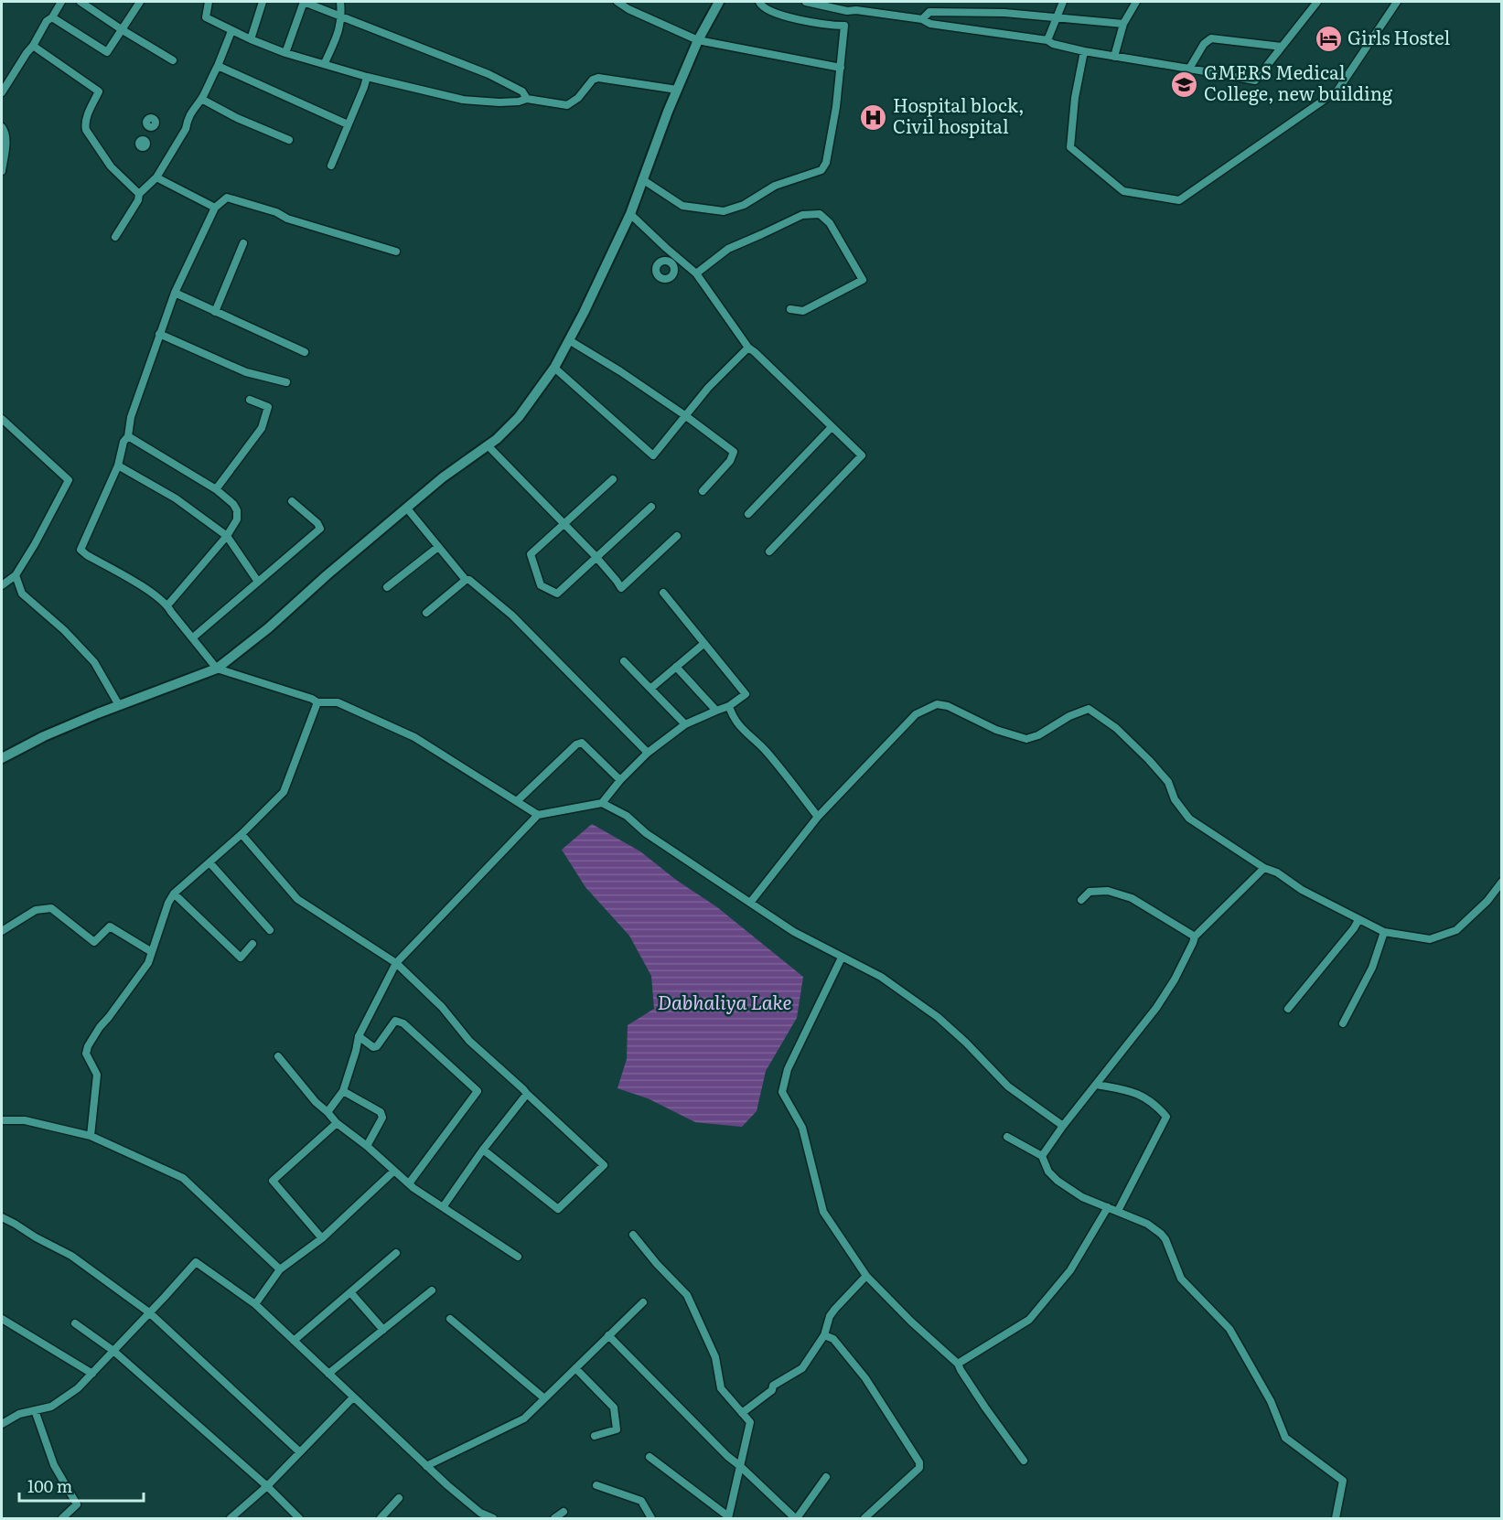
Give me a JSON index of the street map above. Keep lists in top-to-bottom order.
{
  "water": ["Dabhaliya Lake"],
  "places": {
    "hotel": ["Girls Hostel"],
    "school or university": ["GMERS Medical College, new building"],
    "hospital": ["Hospital block, Civil hospital"]
  },
  "scale_bar": "100 m"
}
